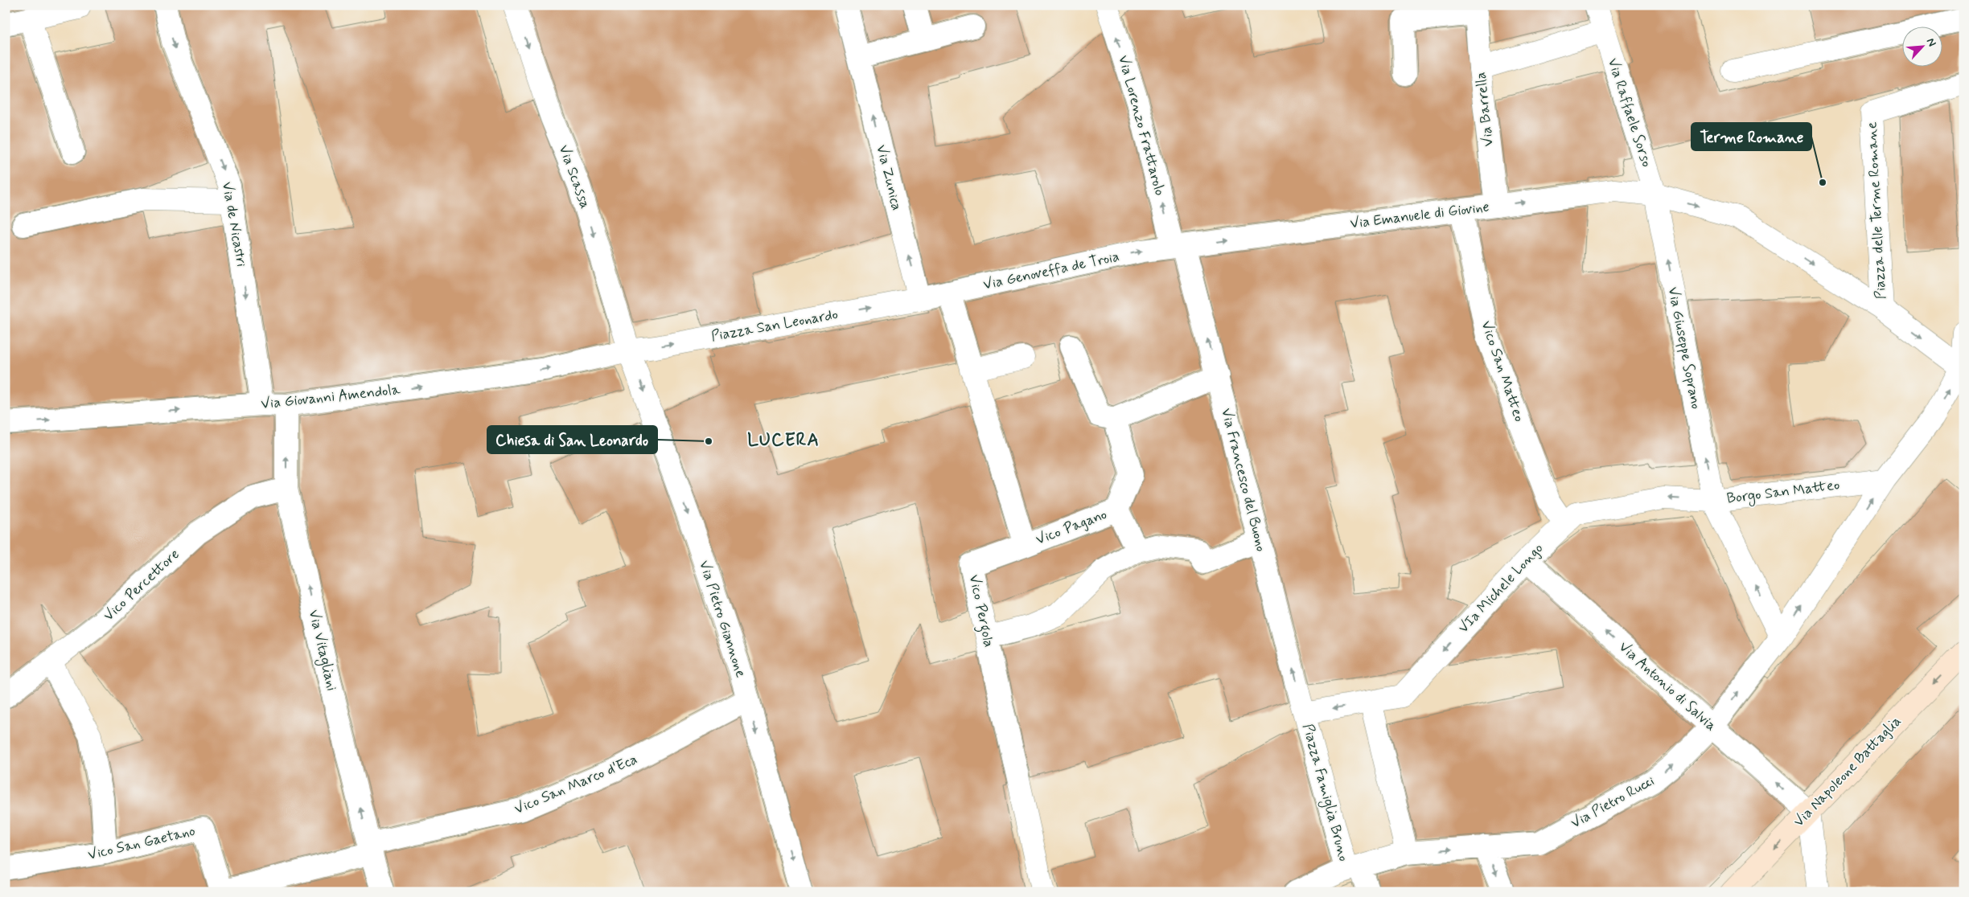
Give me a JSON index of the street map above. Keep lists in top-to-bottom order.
{
  "streets": {
    "main road": ["Via Napoleone Battaglia"],
    "street": [
      "Via Barrella",
      "Via Raffaele Sorso",
      "Via Lorenzo Frattarolo",
      "Via Scassa",
      "Via Zunica",
      "Piazza delle Terme Romane",
      "Via Emanuele di Giovine",
      "Via de Nicastri",
      "Via Genoveffa de Troia",
      "Piazza San Leonardo",
      "Via Giuseppe Soprano",
      "Vico San Matteo",
      "Via Giovanni Amendola",
      "Via Francesco del Buono",
      "Borgo San Matteo",
      "Vico Pagano",
      "Vico Percettore",
      "VIa Michele Longo",
      "Vico Pergola",
      "Via Pietro Giannone",
      "Via Vitagliani",
      "Via Antonio di Salvia",
      "Vico San Marco d'Eca",
      "Piazza Famiglia Bruno",
      "Via Pietro Rucci",
      "Vico San Gaetano"
    ]
  },
  "crossings": [
    ["Via Barrella", "Via Emanuele di Giovine"],
    ["Via Raffaele Sorso", "Piazza delle Terme Romane"],
    ["Via Raffaele Sorso", "Via Emanuele di Giovine"],
    ["Via Raffaele Sorso", "Via Giuseppe Soprano"],
    ["Via Lorenzo Frattarolo", "Via Emanuele di Giovine"],
    ["Via Lorenzo Frattarolo", "Via Genoveffa de Troia"],
    ["Via Lorenzo Frattarolo", "Via Francesco del Buono"],
    ["Via Scassa", "Piazza San Leonardo"],
    ["Via Scassa", "Via Giovanni Amendola"],
    ["Via Scassa", "Via Pietro Giannone"],
    ["Via Zunica", "Via Genoveffa de Troia"],
    ["Via Zunica", "Piazza San Leonardo"],
    ["Piazza delle Terme Romane", "Via Emanuele di Giovine"],
    ["Piazza delle Terme Romane", "Via Giuseppe Soprano"],
    ["Via Emanuele di Giovine", "Via Genoveffa de Troia"],
    ["Via Emanuele di Giovine", "Via Giuseppe Soprano"],
    ["Via Emanuele di Giovine", "Vico San Matteo"],
    ["Via Emanuele di Giovine", "Via Francesco del Buono"],
    ["Via de Nicastri", "Via Giovanni Amendola"],
    ["Via Genoveffa de Troia", "Piazza San Leonardo"],
    ["Via Genoveffa de Troia", "Via Francesco del Buono"],
    ["Piazza San Leonardo", "Via Giovanni Amendola"],
    ["Piazza San Leonardo", "Via Pietro Giannone"],
    ["Via Giuseppe Soprano", "Borgo San Matteo"],
    ["Via Giuseppe Soprano", "VIa Michele Longo"],
    ["Vico San Matteo", "VIa Michele Longo"],
    ["Via Giovanni Amendola", "Via Pietro Giannone"],
    ["Via Giovanni Amendola", "Via Vitagliani"],
    ["Via Francesco del Buono", "VIa Michele Longo"],
    ["Via Francesco del Buono", "Piazza Famiglia Bruno"],
    ["Borgo San Matteo", "VIa Michele Longo"],
    ["Borgo San Matteo", "Via Pietro Rucci"],
    ["Vico Pagano", "Vico Pergola"],
    ["Vico Percettore", "Via Vitagliani"],
    ["VIa Michele Longo", "Via Antonio di Salvia"],
    ["VIa Michele Longo", "Piazza Famiglia Bruno"],
    ["Via Pietro Giannone", "Vico San Marco d'Eca"],
    ["Via Vitagliani", "Vico San Marco d'Eca"],
    ["Via Vitagliani", "Vico San Gaetano"],
    ["Via Antonio di Salvia", "Via Napoleone Battaglia"],
    ["Via Antonio di Salvia", "Via Pietro Rucci"],
    ["Vico San Marco d'Eca", "Vico San Gaetano"],
    ["Piazza Famiglia Bruno", "Via Pietro Rucci"]
  ],
  "one_way": [
    "Via Lorenzo Frattarolo",
    "Via Scassa",
    "Via Zunica",
    "Piazza delle Terme Romane",
    "Via de Nicastri",
    "Piazza San Leonardo",
    "Via Giuseppe Soprano",
    "Via Giovanni Amendola",
    "Via Francesco del Buono",
    "Borgo San Matteo",
    "VIa Michele Longo",
    "Via Pietro Giannone",
    "Via Vitagliani",
    "Via Antonio di Salvia",
    "Via Napoleone Battaglia",
    "Via Pietro Rucci"
  ],
  "districts": ["LUCERA"],
  "places": ["Terme Romane", "Chiesa di San Leonardo"],
  "north": "top right"
}
